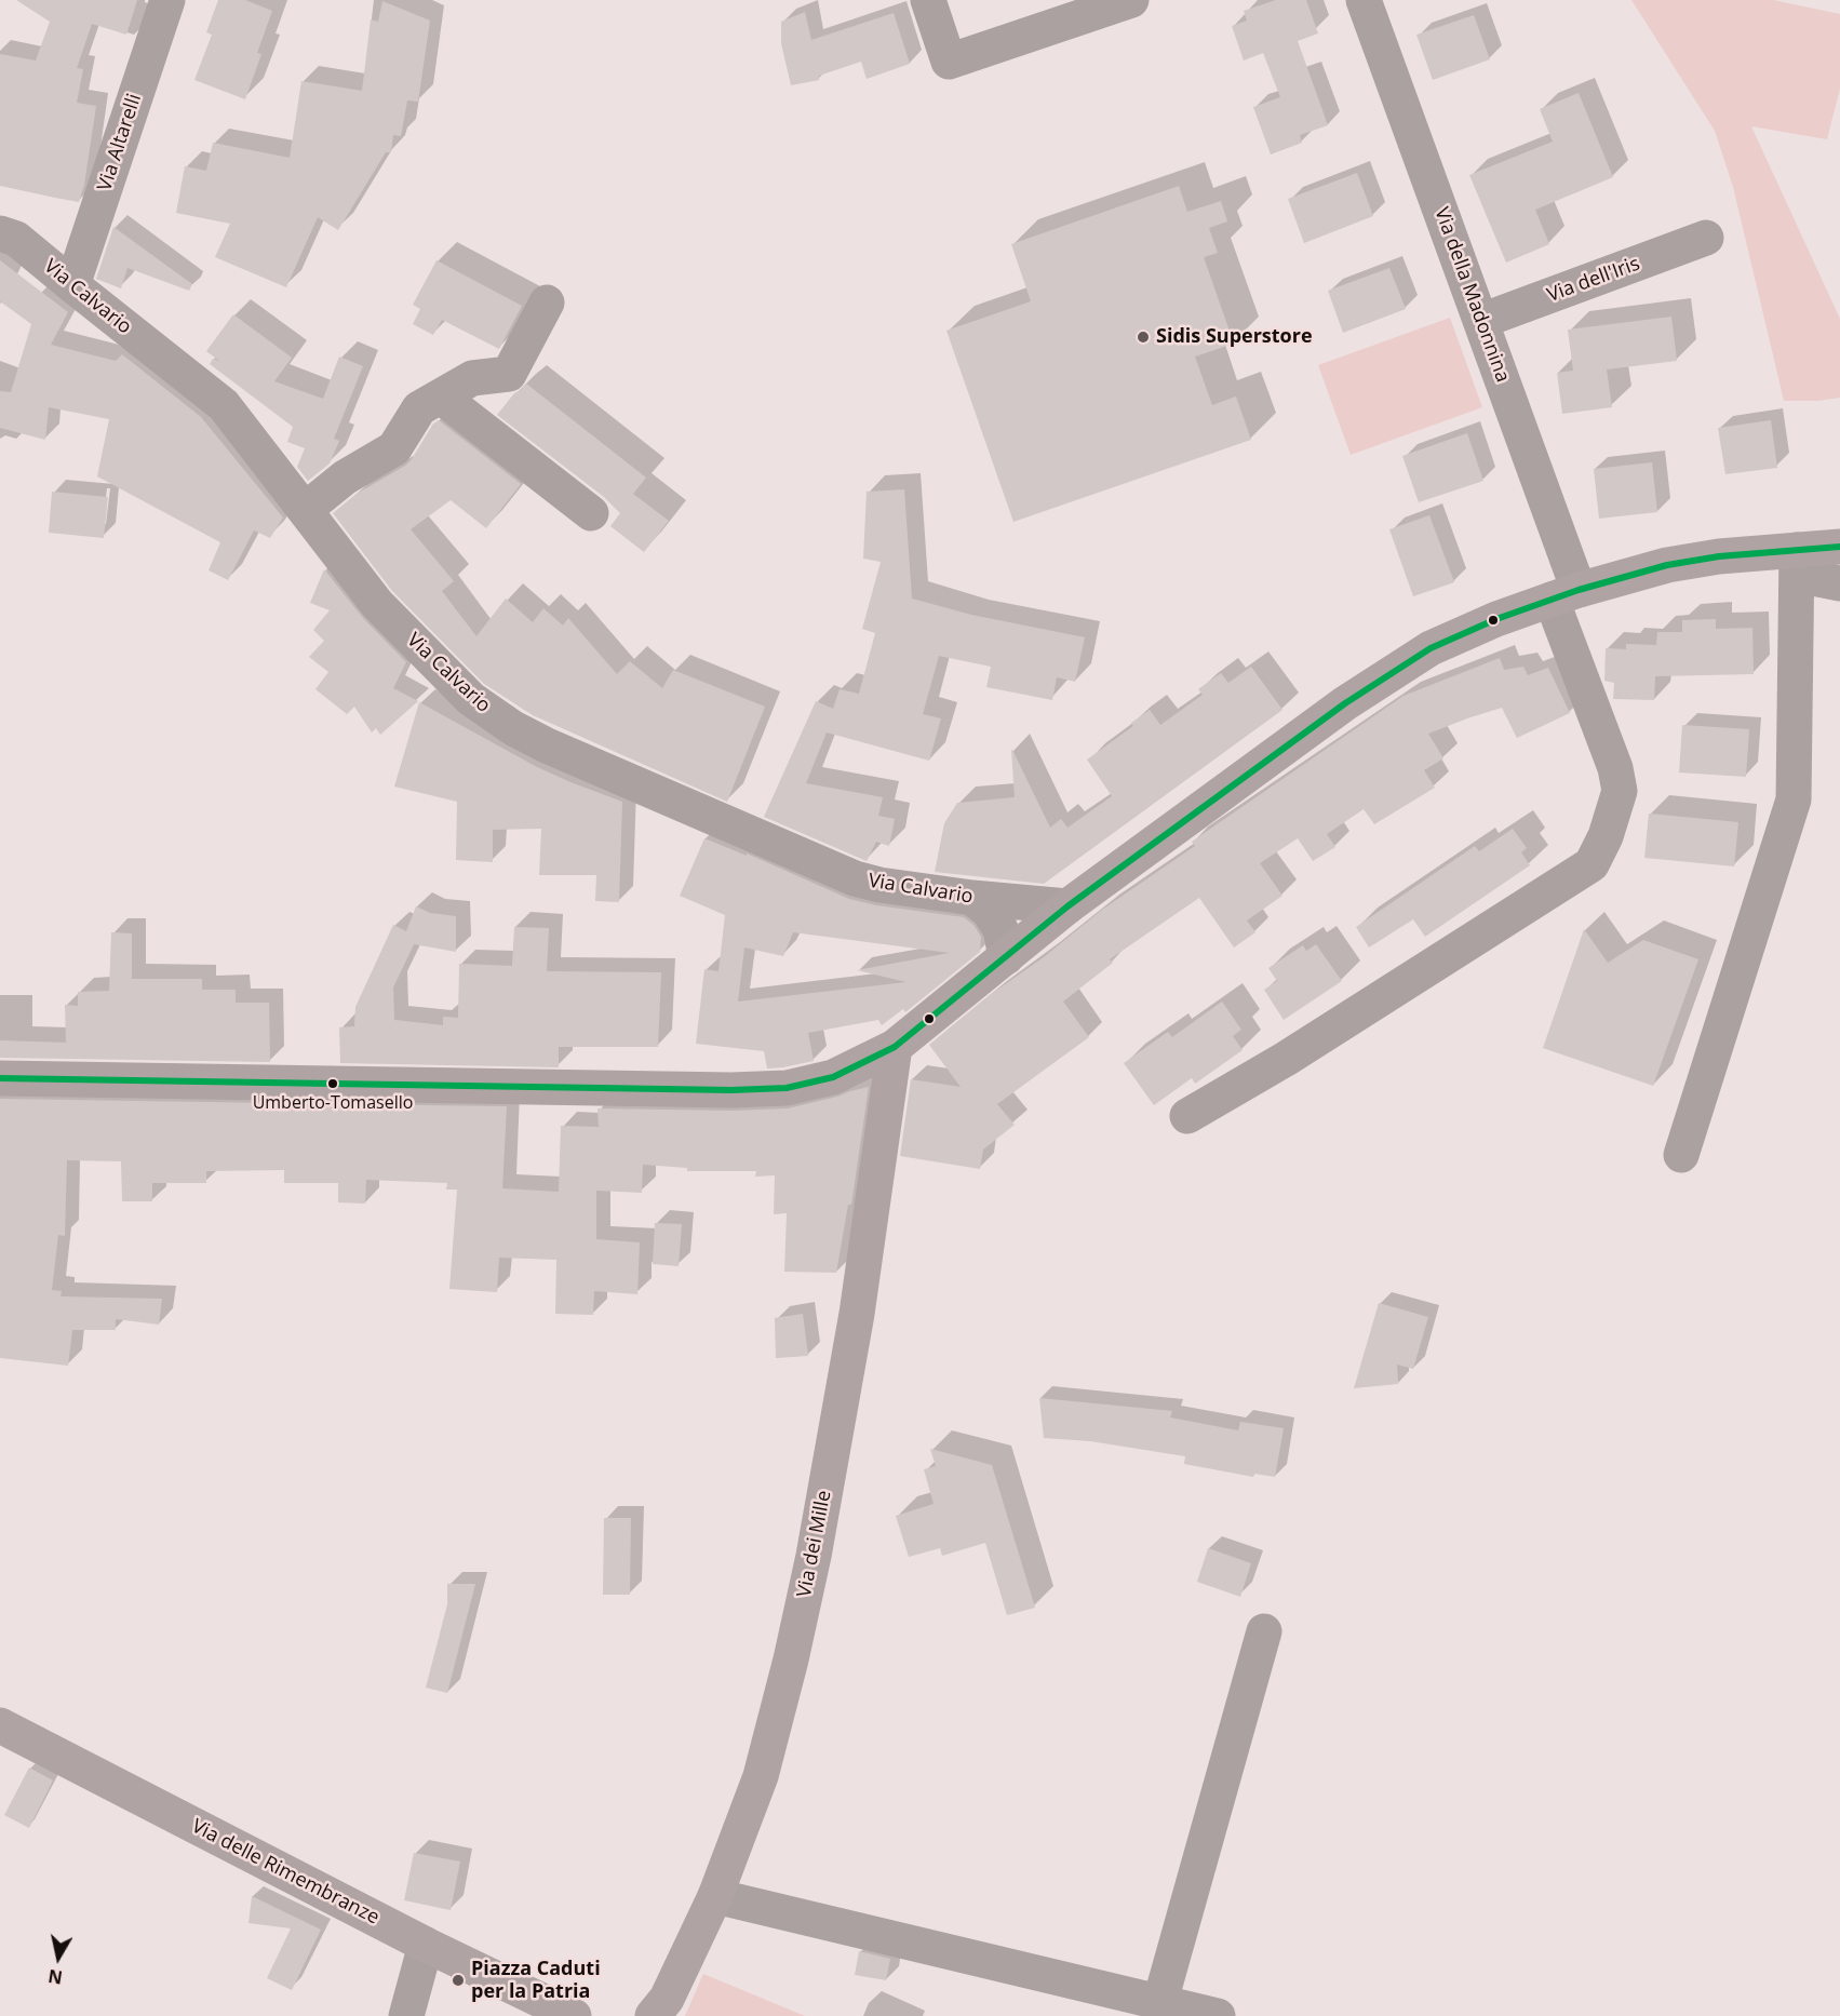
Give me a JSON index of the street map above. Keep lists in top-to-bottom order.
{
  "streets": {
    "main road": ["Via dei Mille", "Via delle Rimembranze"],
    "street": [
      "Via Altarelli",
      "Via dell'Iris",
      "Via della Madonnina",
      "Via Calvario"
    ]
  },
  "crossings": [
    ["Via Altarelli", "Via Calvario"],
    ["Via dell'Iris", "Via della Madonnina"]
  ],
  "places": ["Sidis Superstore", "Umberto-Tomasello", "Piazza Caduti per la Patria"],
  "north": "bottom"
}
